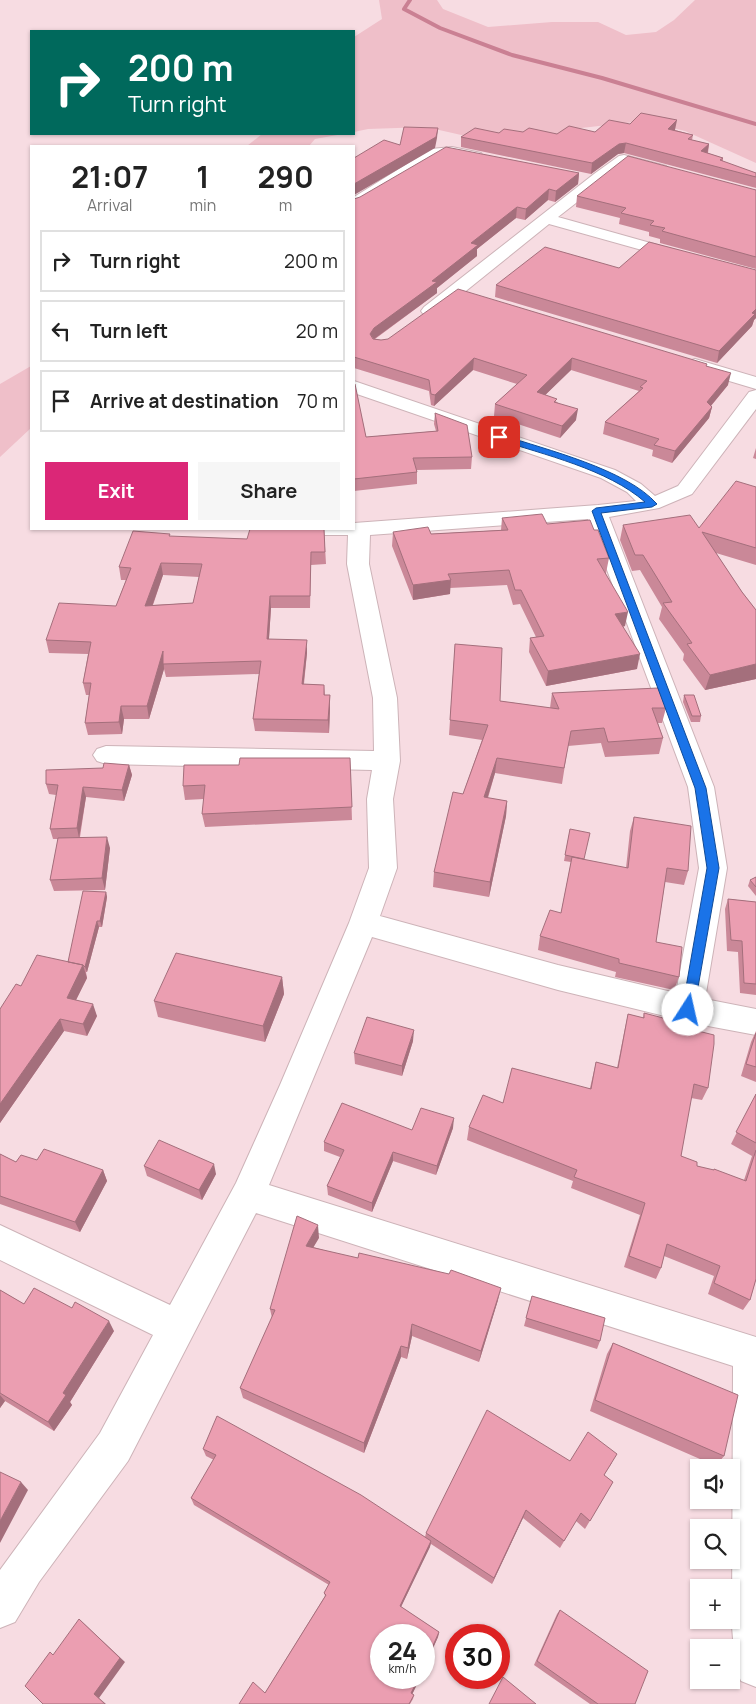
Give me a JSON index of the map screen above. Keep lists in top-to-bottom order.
{
  "page": {
    "turn": ["200 m", "Turn right"],
    "eta": [
      "21:07",
      "Arrival",
      "1",
      "min",
      "290",
      "m"
    ],
    "list": [
      {
        "name": "Turn right",
        "value": "200 m"
      },
      {
        "name": "Turn left",
        "value": "20 m"
      },
      {
        "name": "Arrive at destination",
        "value": "70 m"
      }
    ],
    "buttons": ["Exit", "Share"],
    "map_buttons": ["+", "−"],
    "speed": "24 km/h",
    "limit": "30"
  }
}
